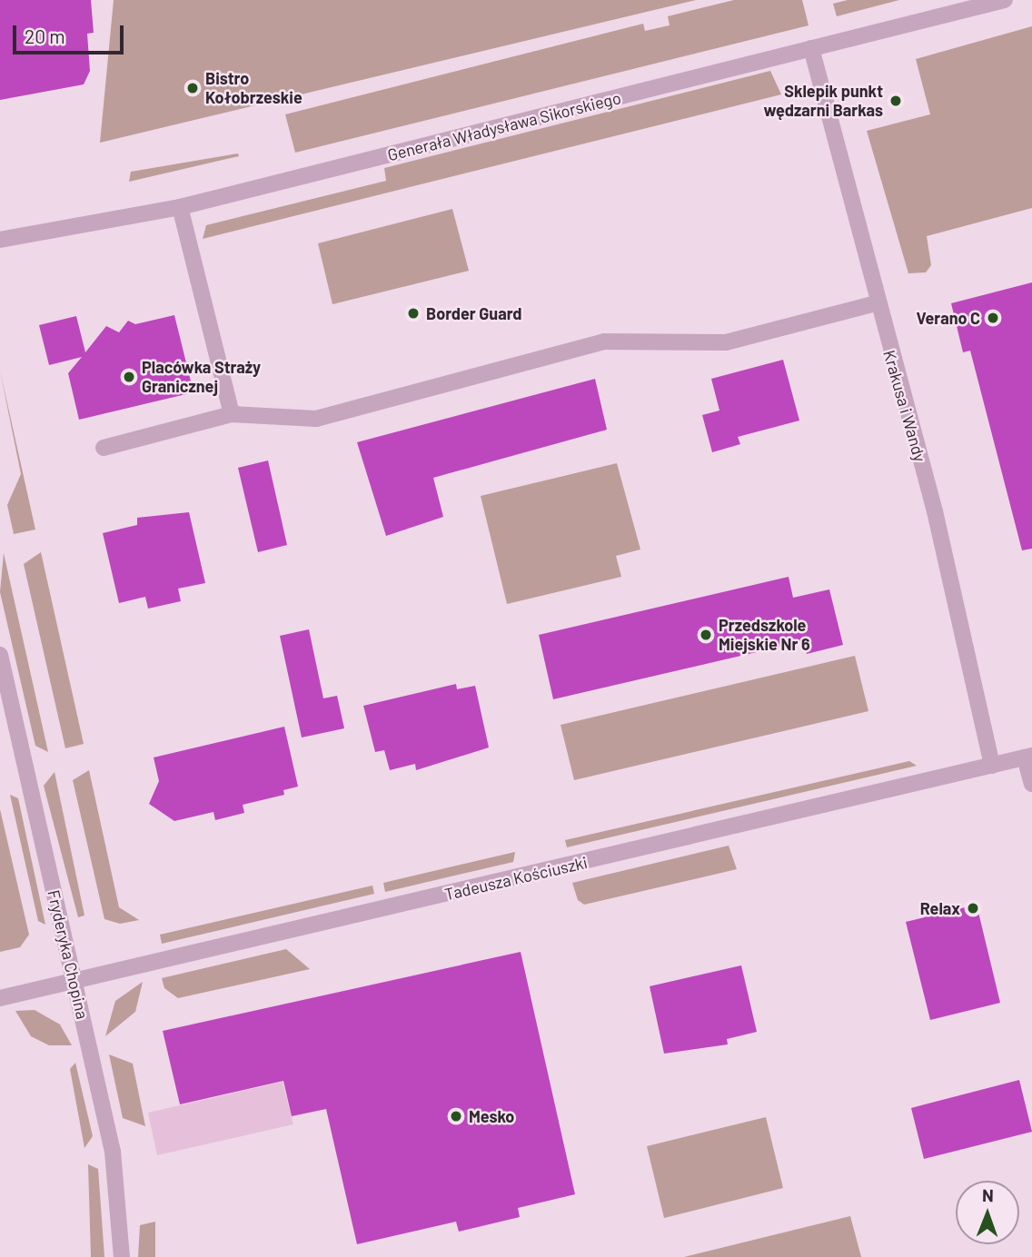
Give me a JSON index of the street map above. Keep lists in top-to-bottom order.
{
  "streets": {
    "street": [
      "Generała Władysława Sikorskiego",
      "Krakusa i Wandy",
      "Tadeusza Kościuszki",
      "Fryderyka Chopina"
    ]
  },
  "crossings": [
    ["Generała Władysława Sikorskiego", "Krakusa i Wandy"],
    ["Krakusa i Wandy", "Tadeusza Kościuszki"],
    ["Tadeusza Kościuszki", "Fryderyka Chopina"]
  ],
  "places": [
    "Bistro Kołobrzeskie",
    "Sklepik punkt wędzarni Barkas",
    "Border Guard",
    "Verano C",
    "Placówka Straży Granicznej",
    "Przedszkole Miejskie Nr 6",
    "Relax",
    "Mesko"
  ],
  "scale_bar": "20 m",
  "north": "top"
}
